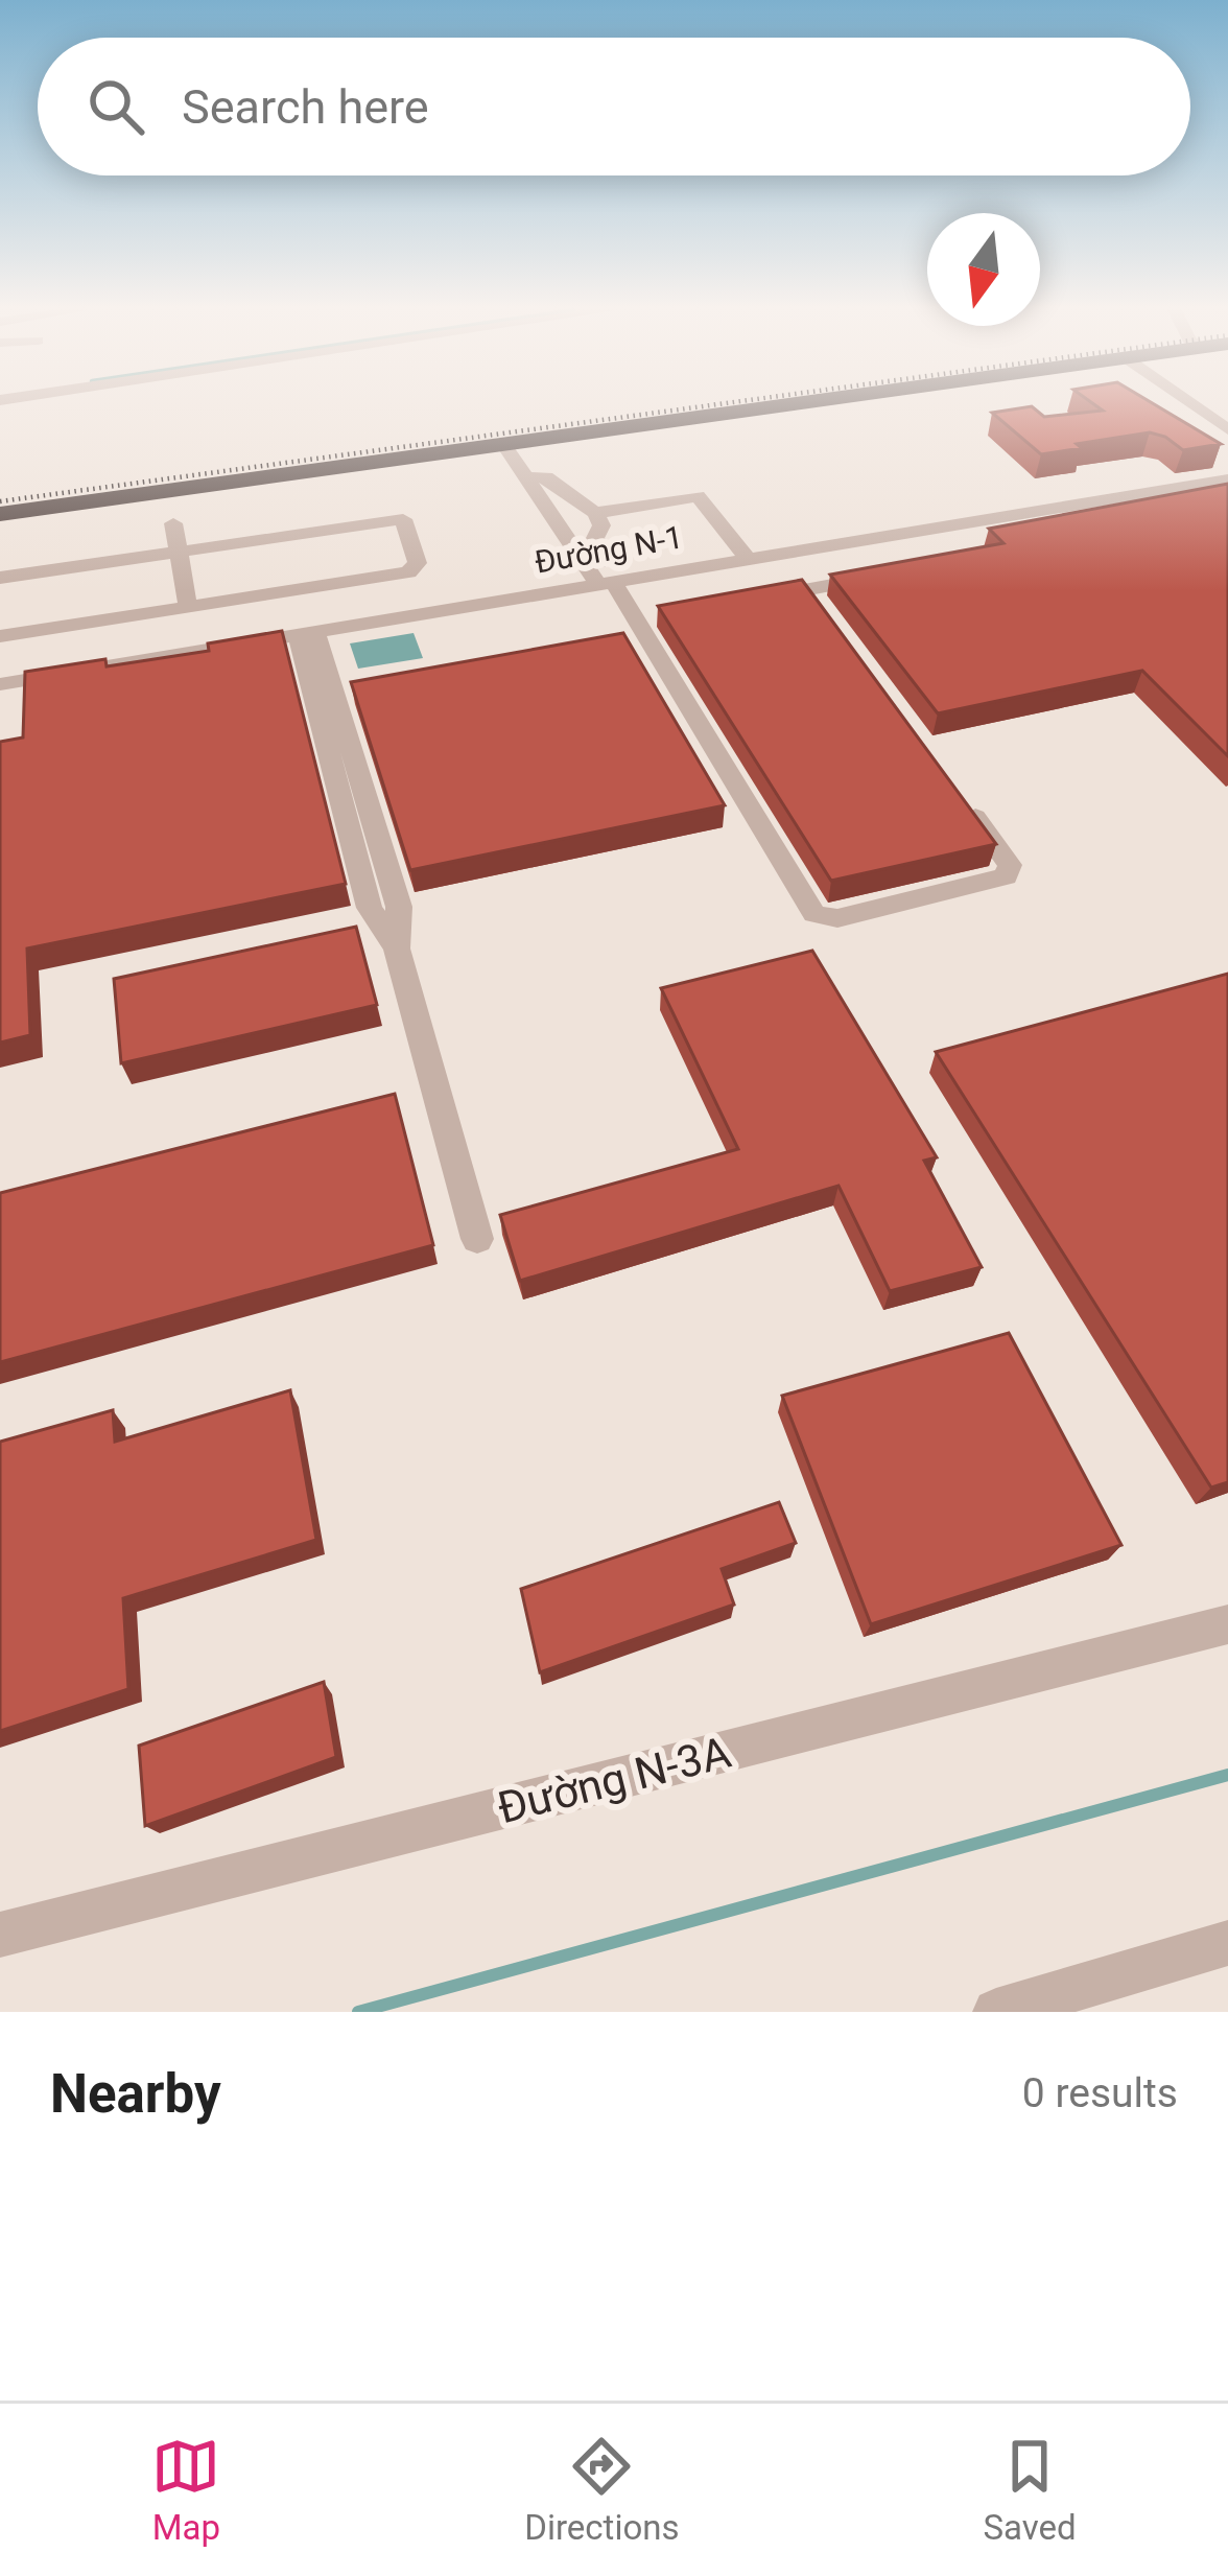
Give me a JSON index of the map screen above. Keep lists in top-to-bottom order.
{
  "streets": {
    "street": ["Đường N-1", "Đường N-3A"]
  },
  "north": "bottom",
  "page": {
    "search": "Search here",
    "heading": ["Nearby", "0 results"],
    "nav": ["Map", "Directions", "Saved"]
  }
}
